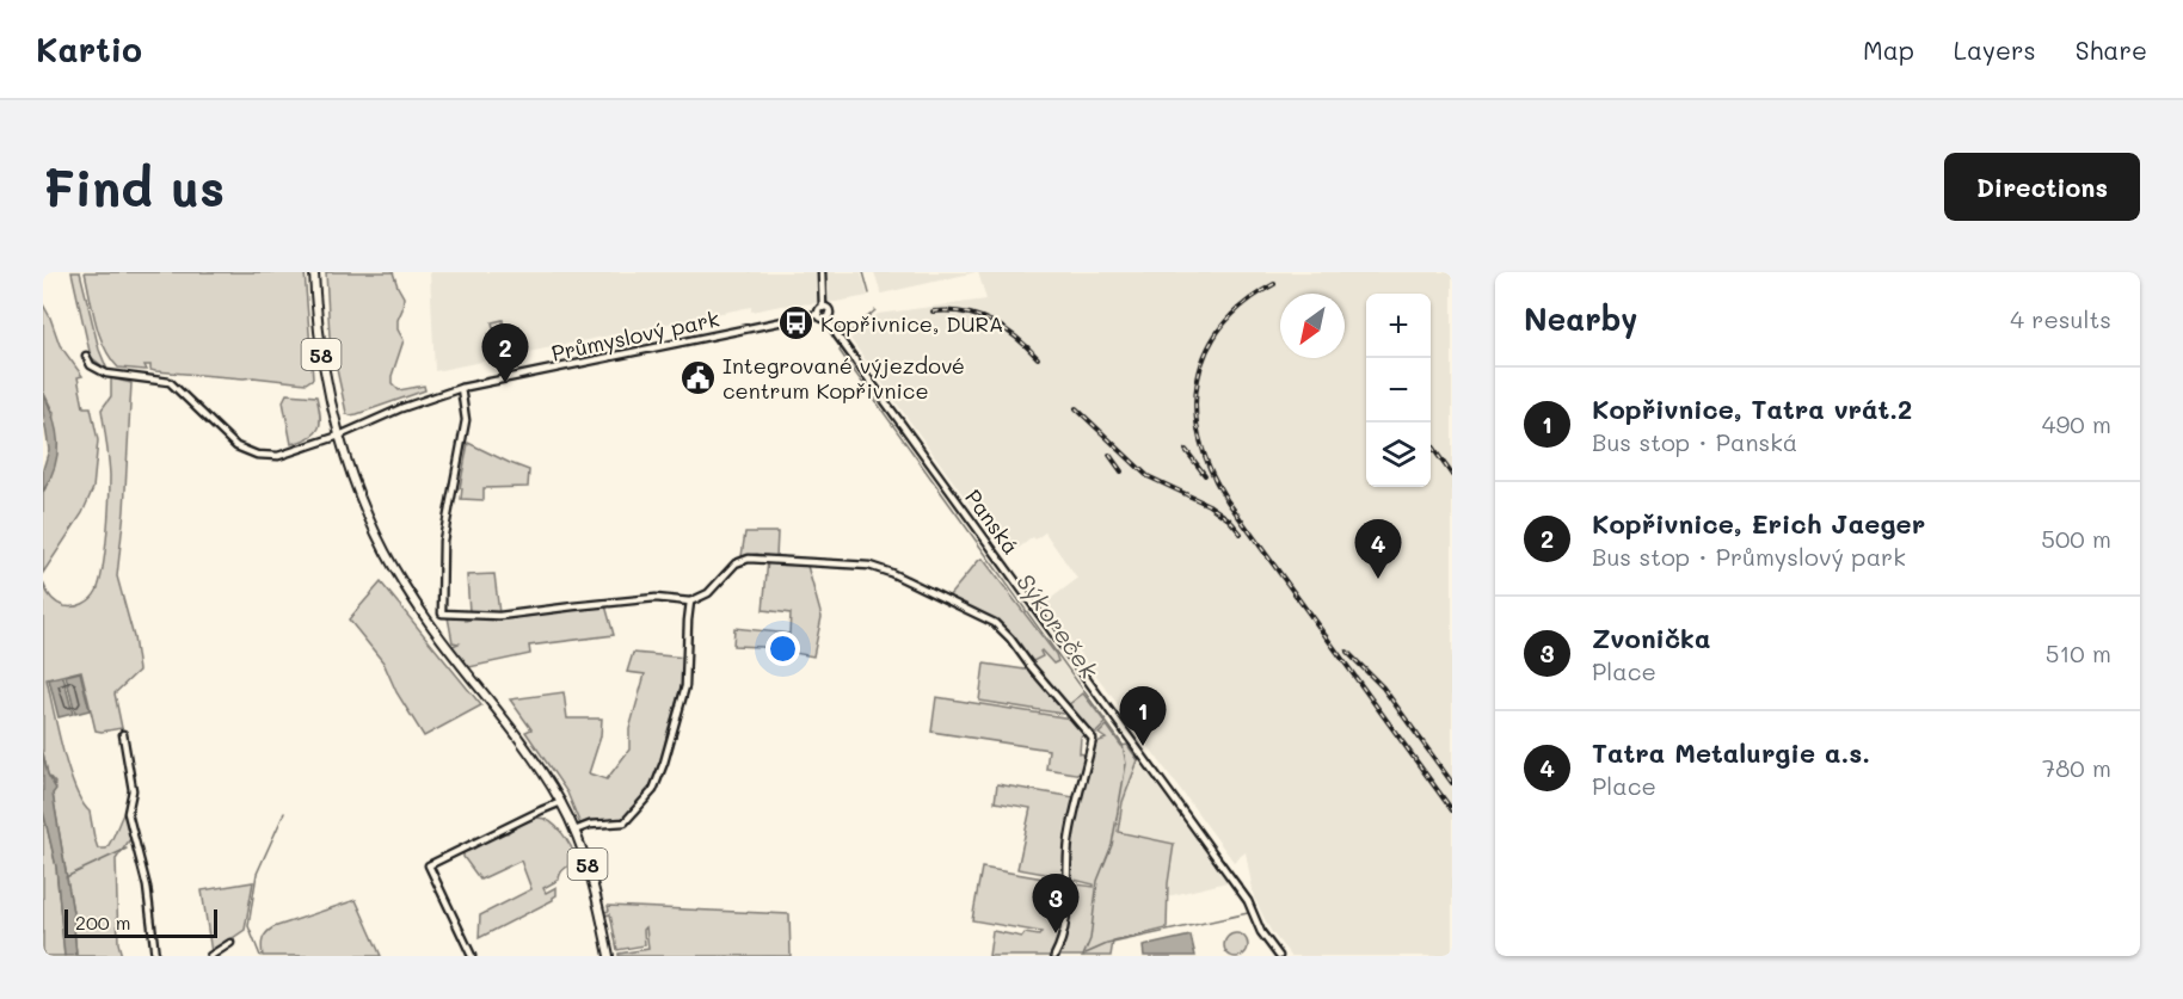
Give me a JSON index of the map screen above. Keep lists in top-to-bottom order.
{
  "streets": {
    "main road": ["58"],
    "street": ["Průmyslový park", "Panská"]
  },
  "crossings": [
    ["Průmyslový park", "58"],
    ["Průmyslový park", "Panská"]
  ],
  "water": ["Sýkoreček"],
  "places": {
    "bus stop": ["Kopřivnice, DURA"],
    "public building": ["Integrované výjezdové centrum Kopřivnice"]
  },
  "scale_bar": "200 m",
  "north": "bottom left",
  "page": {
    "header": "Kartio",
    "nav": ["Map", "Layers", "Share"],
    "buttons": "Directions",
    "title": "Find us",
    "heading": ["Nearby", "4 results"],
    "map_buttons": ["+", "−"],
    "pins": [
      "2",
      "4",
      "1",
      "3"
    ],
    "list": [
      {
        "mark": "1",
        "name": "Kopřivnice, Tatra vrát.2",
        "note": "Bus stop · Panská",
        "value": "490 m"
      },
      {
        "mark": "2",
        "name": "Kopřivnice, Erich Jaeger",
        "note": "Bus stop · Průmyslový park",
        "value": "500 m"
      },
      {
        "mark": "3",
        "name": "Zvonička",
        "note": "Place",
        "value": "510 m"
      },
      {
        "mark": "4",
        "name": "Tatra Metalurgie a.s.",
        "note": "Place",
        "value": "780 m"
      }
    ],
    "scale": "200 m"
  }
}
